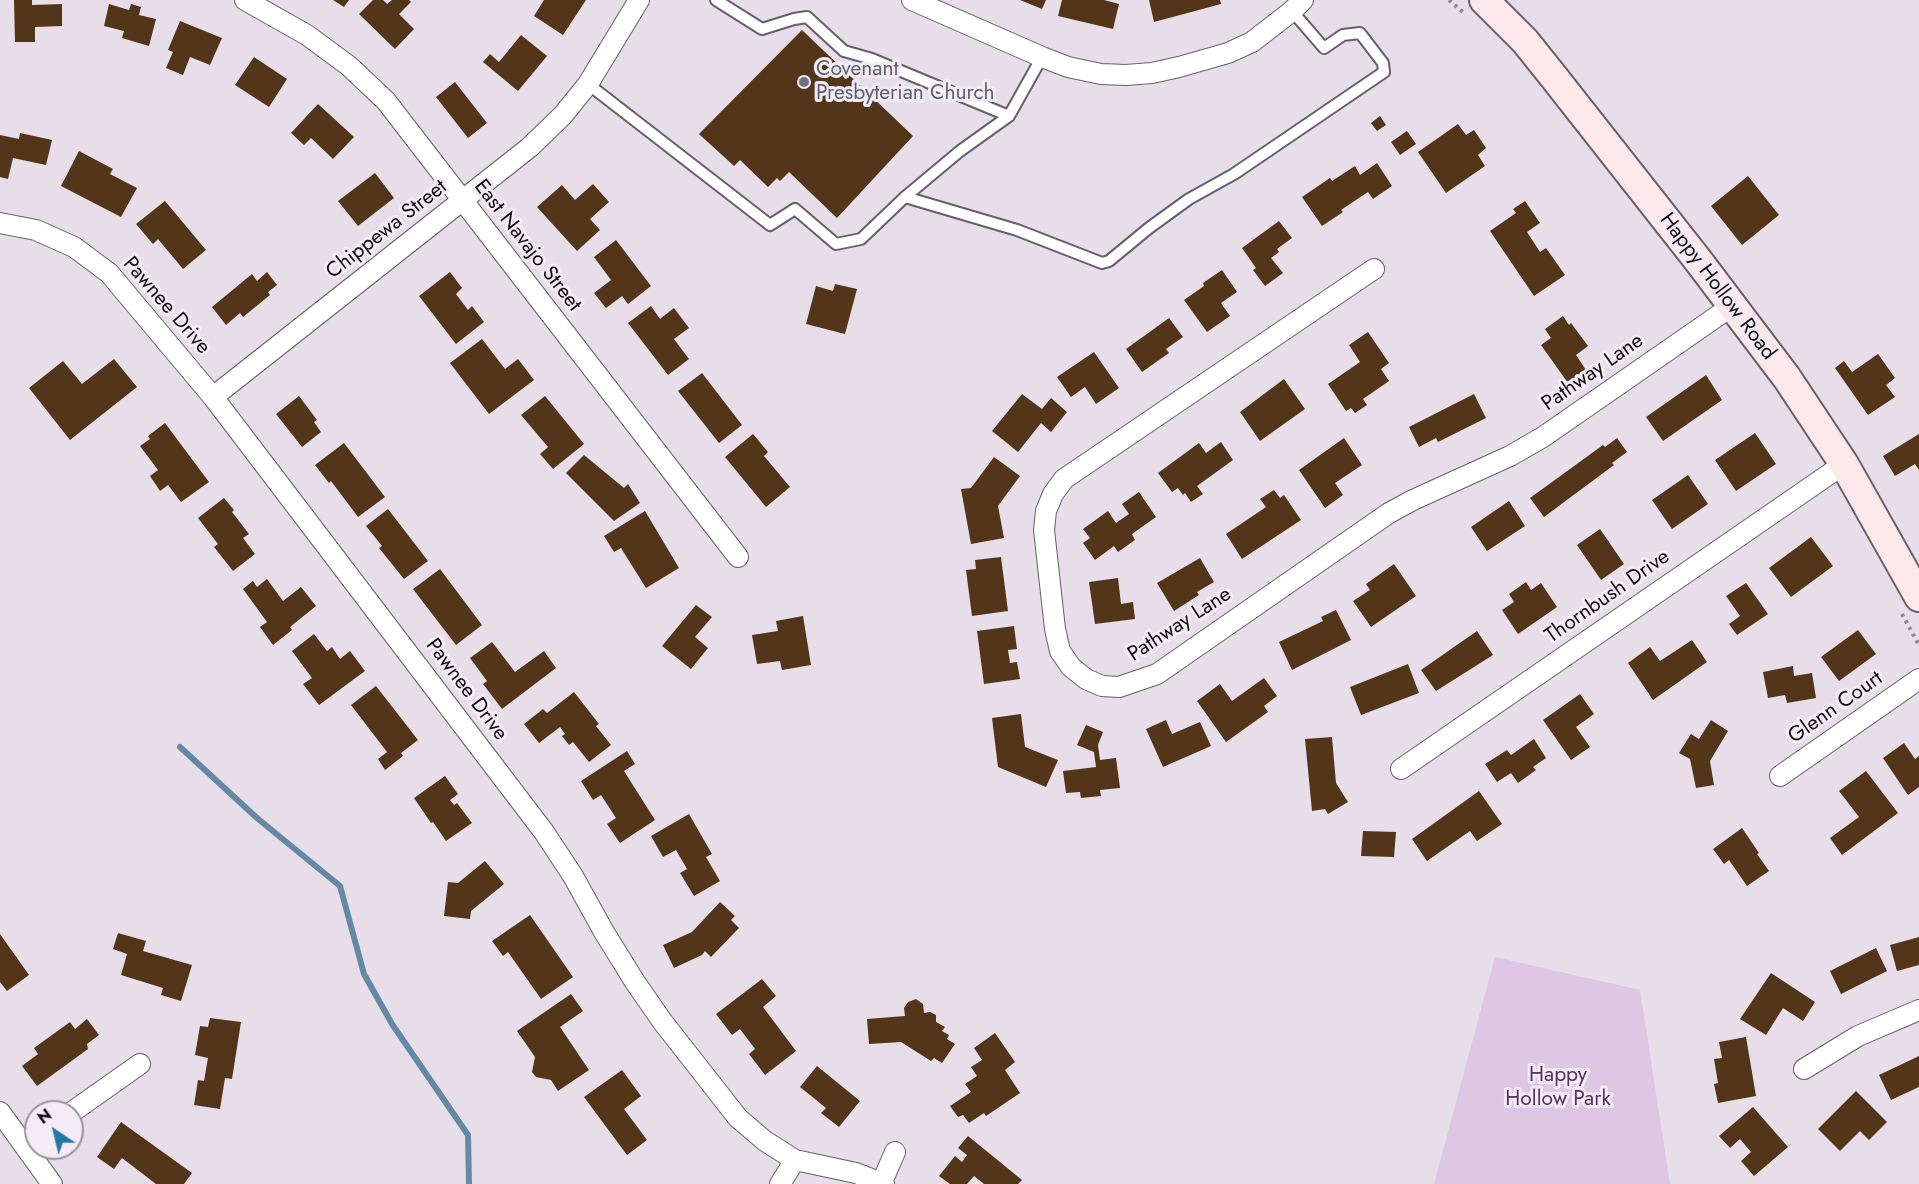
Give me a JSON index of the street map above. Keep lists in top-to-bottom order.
{
  "streets": {
    "main road": ["Happy Hollow Road"],
    "street": [
      "Chippewa Street",
      "East Navajo Street",
      "Pawnee Drive",
      "Pathway Lane",
      "Thornbush Drive",
      "Glenn Court"
    ]
  },
  "crossings": [
    ["Chippewa Street", "East Navajo Street"],
    ["Chippewa Street", "Pawnee Drive"],
    ["Happy Hollow Road", "Pathway Lane"],
    ["Happy Hollow Road", "Thornbush Drive"]
  ],
  "parks": ["Happy Hollow Park"],
  "places": ["Covenant Presbyterian Church"],
  "north": "top left"
}
